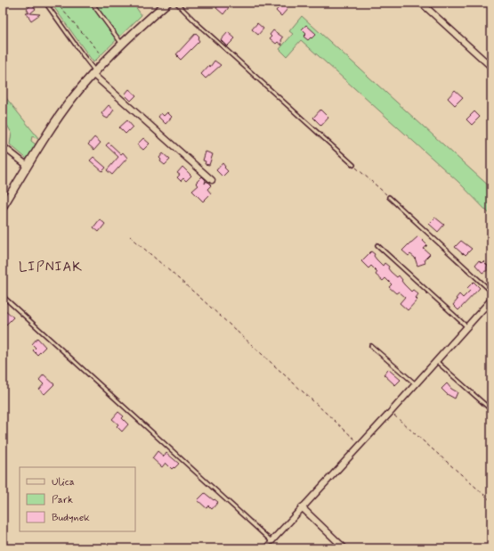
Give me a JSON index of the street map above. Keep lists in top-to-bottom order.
{
  "districts": ["LIPNIAK"],
  "legend": ["Ulica", "Park", "Budynek"]
}
